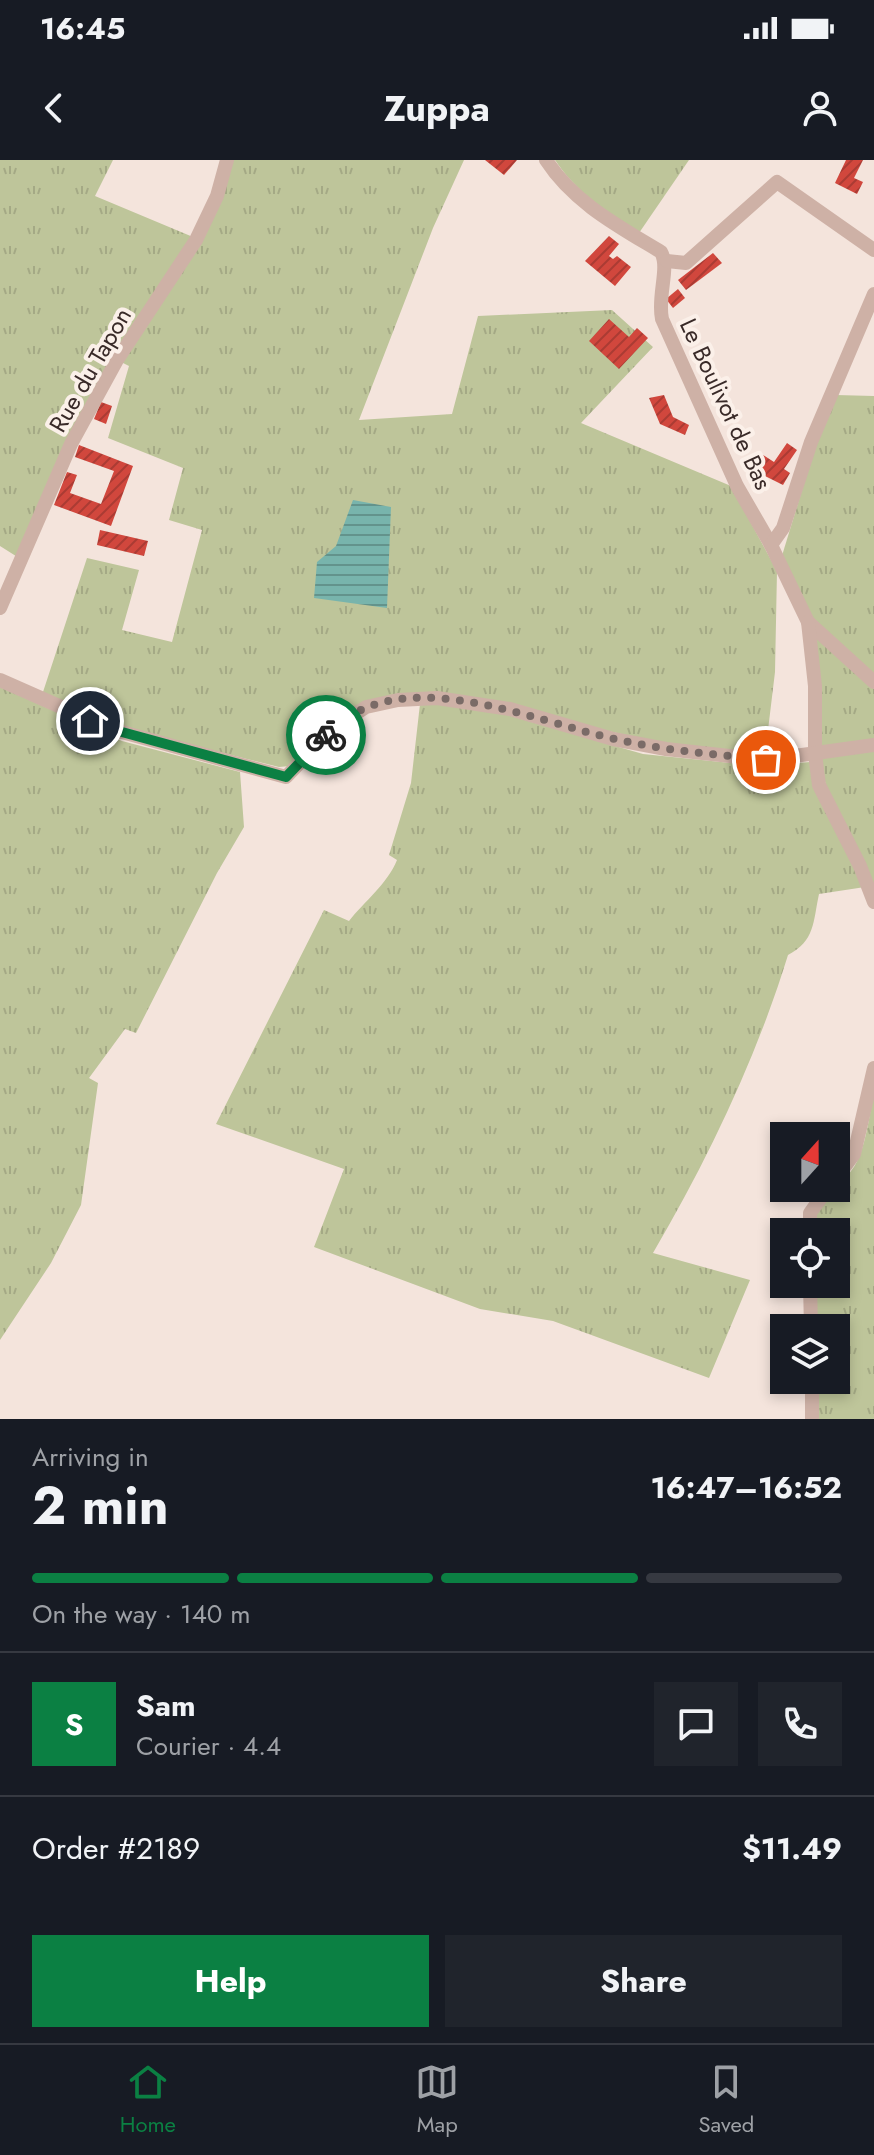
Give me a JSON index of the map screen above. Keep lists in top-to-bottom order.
{
  "streets": {
    "street": ["Rue du Tapon", "Le Boulivot de Bas"]
  },
  "north": "top",
  "page": {
    "status": "16:45",
    "header": "Zuppa",
    "heading": ["2 min", "Arriving in", "16:47–16:52"],
    "panel": [
      "Sam",
      "Courier · 4.4",
      "Order #2189",
      "$11.49"
    ],
    "bar": "On the way · 140 m",
    "round": "S",
    "buttons": ["Help", "Share"],
    "tabs": ["Home", "Map", "Saved"]
  }
}
